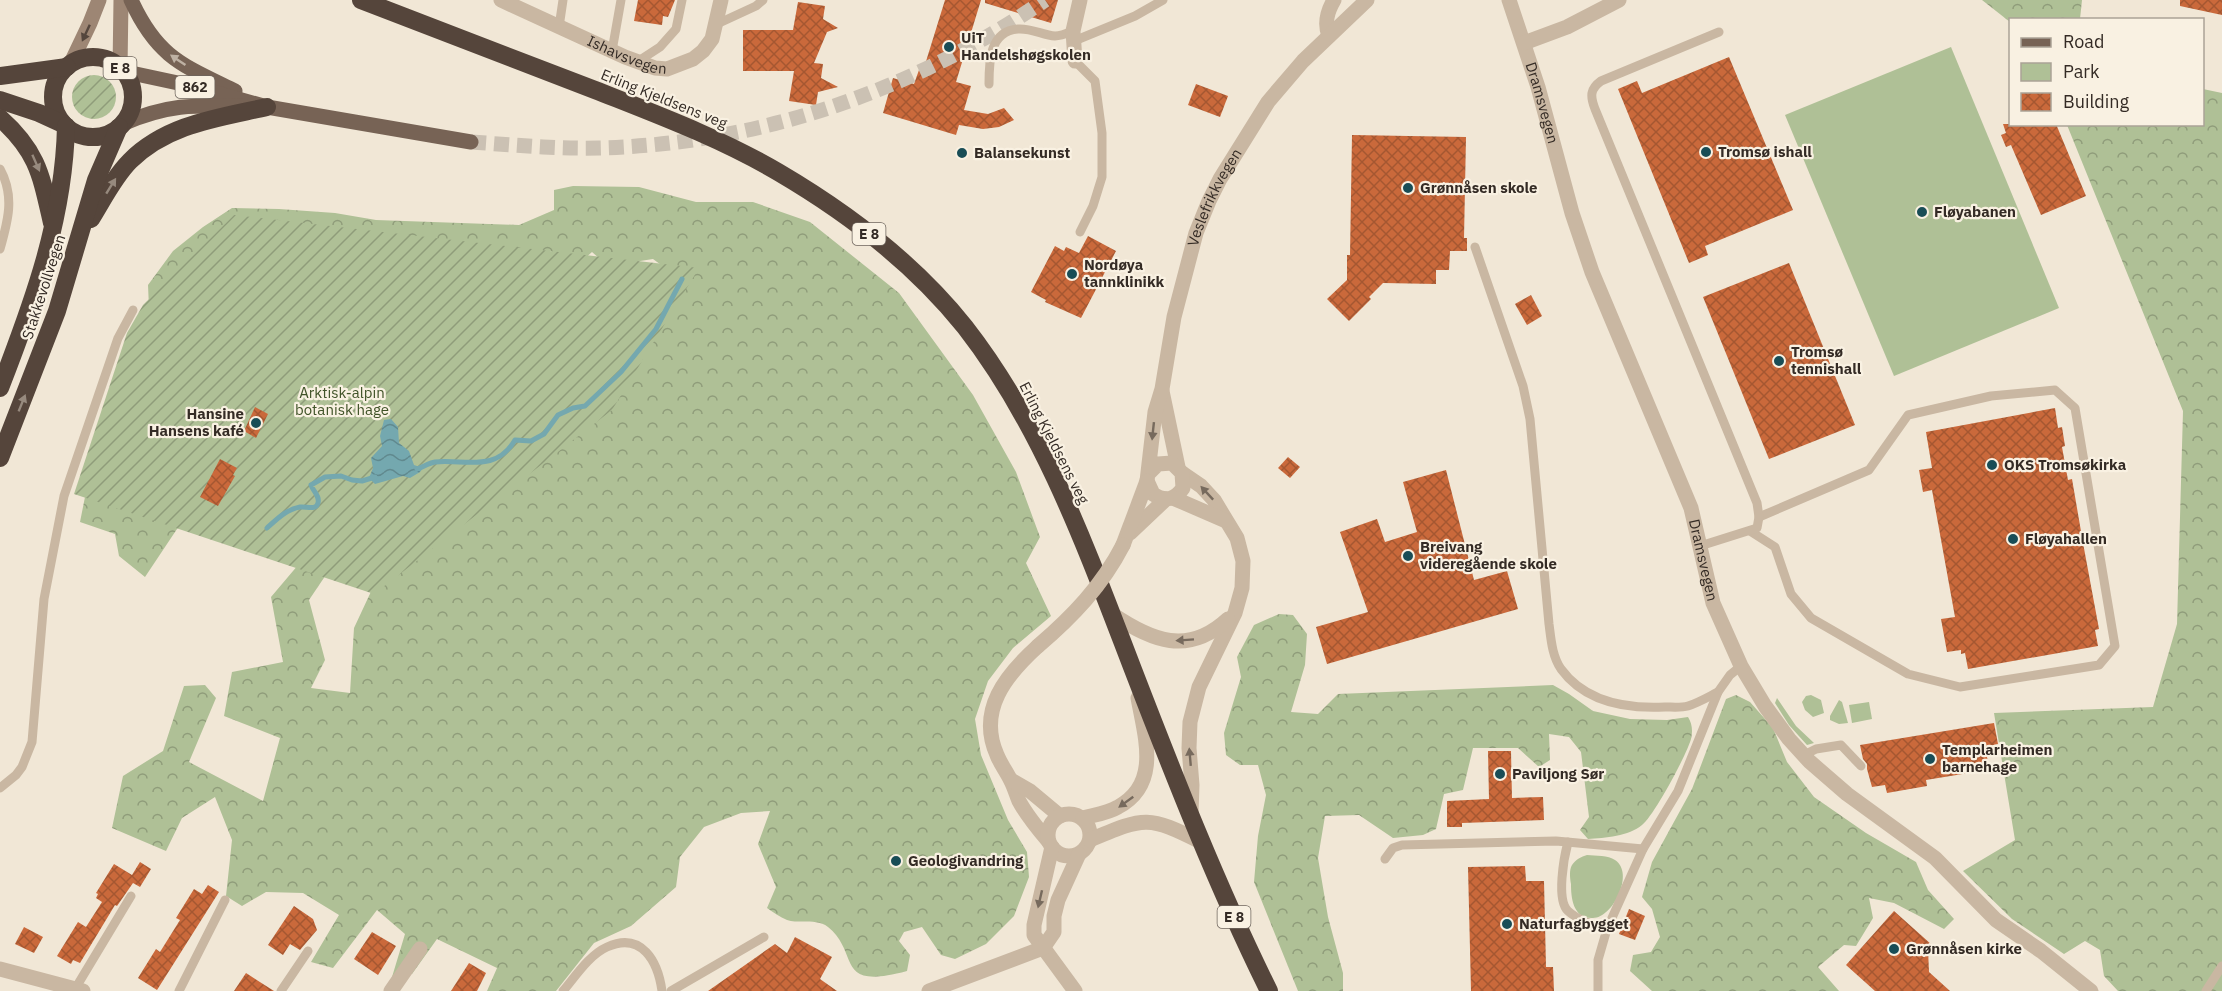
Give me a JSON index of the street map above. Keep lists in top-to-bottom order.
{
  "streets": {
    "highway": ["E 8", "Erling Kjeldsens veg", "Stakkevollvegen"],
    "main road": ["862"],
    "street": ["Ishavsvegen", "Dramsvegen", "Veslefrikkvegen"]
  },
  "crossings": [
    ["E 8", "862"],
    ["E 8", "Stakkevollvegen"],
    ["862", "Stakkevollvegen"]
  ],
  "parks": ["Arktisk-alpin botanisk hage"],
  "places": [
    "UiT Handelshøgskolen",
    "Tromsø ishall",
    "Balansekunst",
    "Grønnåsen skole",
    "Fløyabanen",
    "Nordøya tannklinikk",
    "Tromsø tennishall",
    "Hansine Hansens kafé",
    "OKS Tromsøkirka",
    "Fløyahallen",
    "Breivang videregående skole",
    "Templarheimen barnehage",
    "Paviljong Sør",
    "Geologivandring",
    "Naturfagbygget",
    "Grønnåsen kirke"
  ],
  "legend": ["Road", "Park", "Building"]
}
